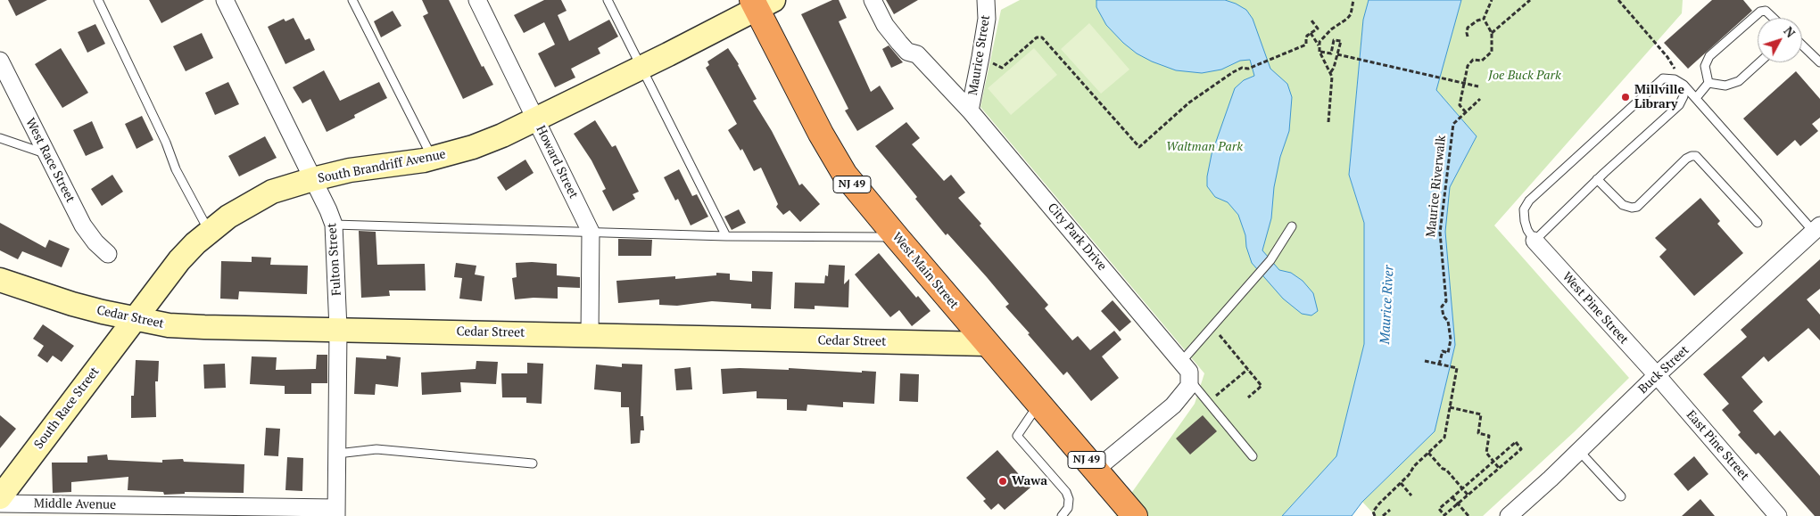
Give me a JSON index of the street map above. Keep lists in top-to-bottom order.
{
  "streets": {
    "highway": ["NJ 49", "West Main Street"],
    "main road": ["South Brandriff Avenue", "Cedar Street", "South Race Street"],
    "street": [
      "Maurice Street",
      "West Race Street",
      "Howard Street",
      "City Park Drive",
      "Fulton Street",
      "West Pine Street",
      "Buck Street",
      "East Pine Street",
      "Middle Avenue"
    ],
    "path": ["Maurice Riverwalk"]
  },
  "crossings": [
    ["Maurice Street", "City Park Drive"],
    ["Howard Street", "South Brandriff Avenue"],
    ["Howard Street", "Cedar Street"],
    ["South Brandriff Avenue", "Fulton Street"],
    ["South Brandriff Avenue", "West Main Street"],
    ["South Brandriff Avenue", "Cedar Street"],
    ["South Brandriff Avenue", "South Race Street"],
    ["Fulton Street", "Cedar Street"],
    ["Fulton Street", "Middle Avenue"],
    ["West Main Street", "Cedar Street"],
    ["West Pine Street", "Buck Street"],
    ["West Pine Street", "East Pine Street"],
    ["Cedar Street", "South Race Street"],
    ["Buck Street", "East Pine Street"]
  ],
  "water": ["Maurice River"],
  "parks": ["Joe Buck Park", "Waltman Park"],
  "places": ["Millville Library", "Wawa"],
  "north": "top right"
}
